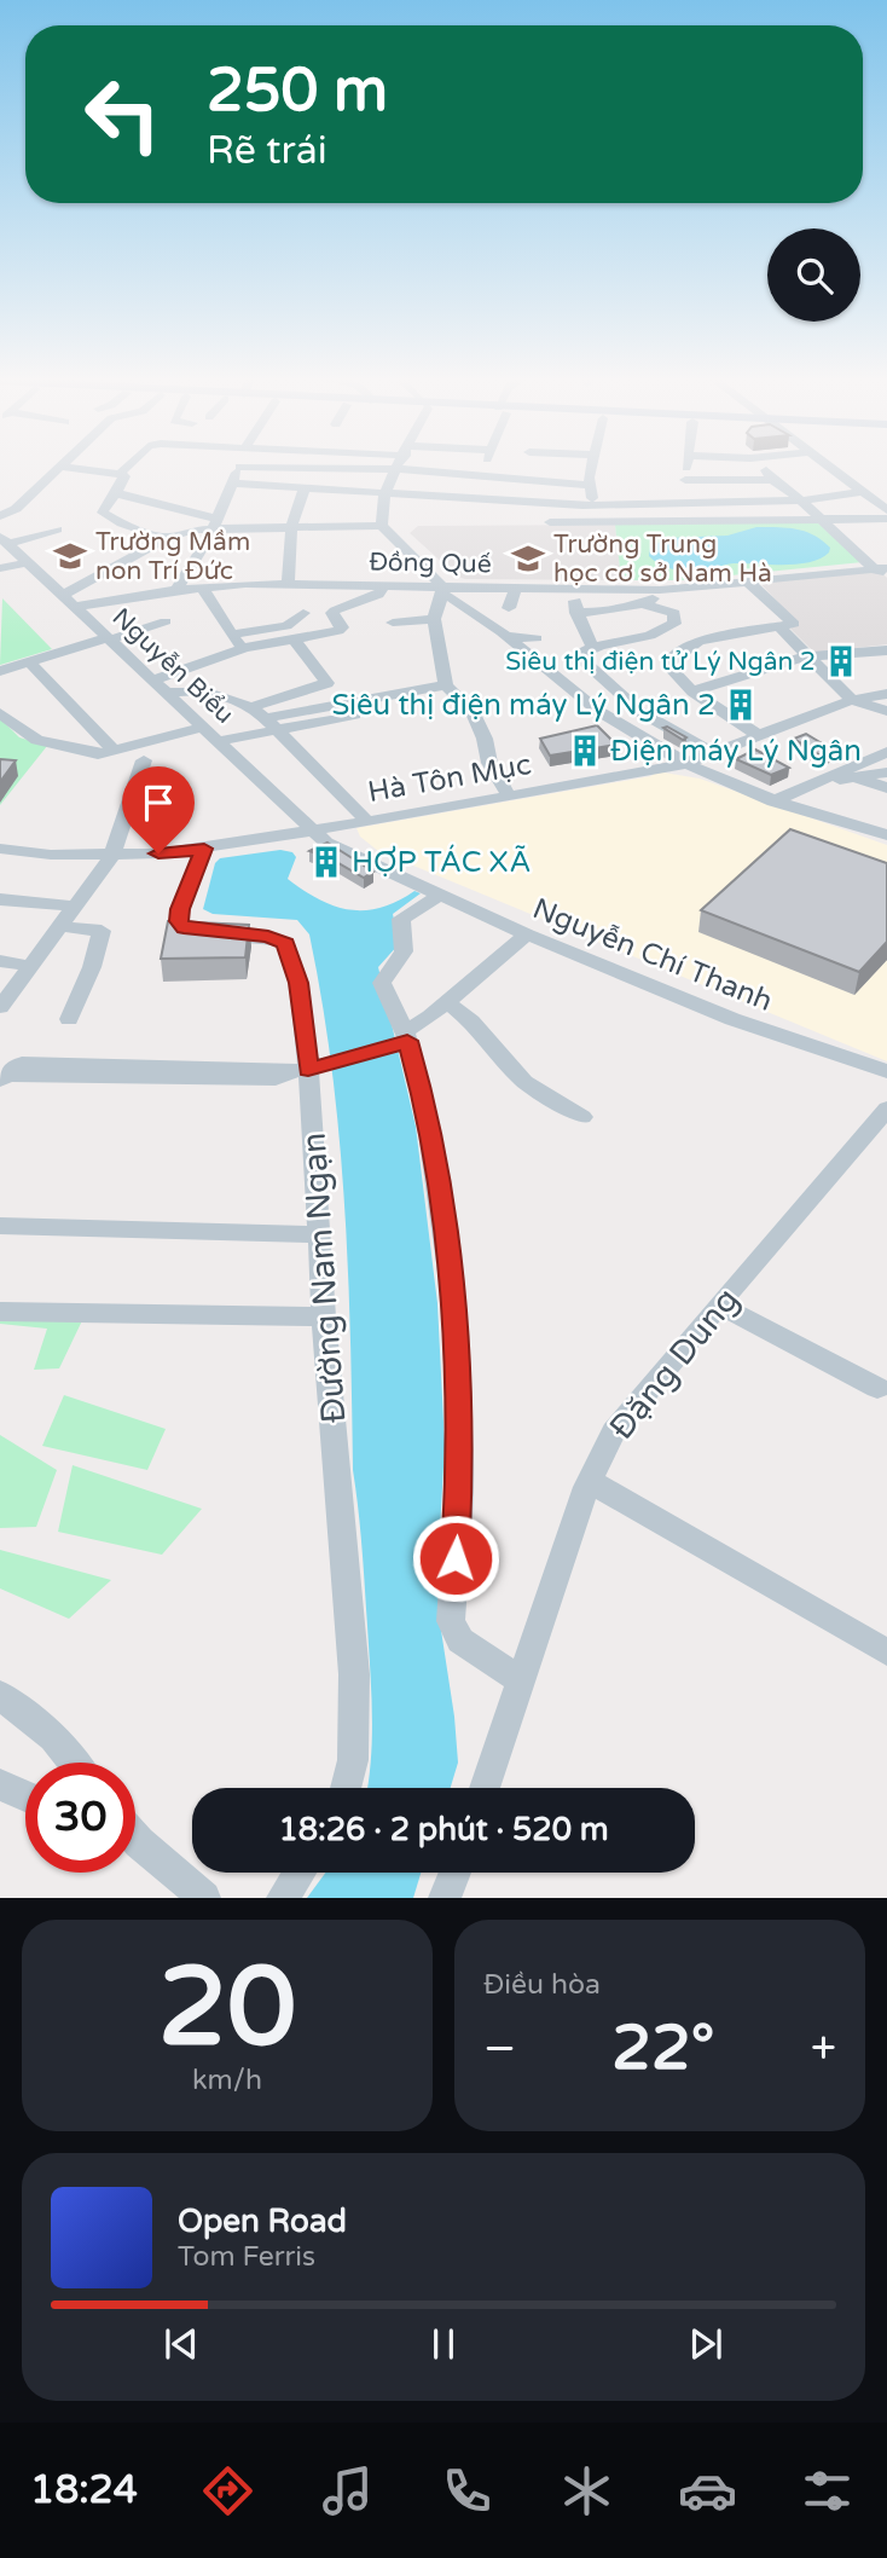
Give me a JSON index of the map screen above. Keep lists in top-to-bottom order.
{
  "streets": {
    "street": [
      "Đồng Quế",
      "Nguyễn Biểu",
      "Hà Tôn Mục",
      "Nguyễn Chí Thanh",
      "Đường Nam Ngạn",
      "Đặng Dung"
    ]
  },
  "crossings": [
    ["Đồng Quế", "Nguyễn Biểu"],
    ["Nguyễn Biểu", "Hà Tôn Mục"],
    ["Nguyễn Biểu", "Nguyễn Chí Thanh"],
    ["Hà Tôn Mục", "Nguyễn Chí Thanh"],
    ["Hà Tôn Mục", "Đường Nam Ngạn"]
  ],
  "places": {
    "school or university": ["Trường Mầm non Trí Đức", "Trường Trung học cơ sở Nam Hà"],
    "building": [
      "Siêu thị điện tử Lý Ngân 2",
      "Siêu thị điện máy Lý Ngân 2",
      "Điện máy Lý Ngân",
      "HỢP TÁC XÃ"
    ]
  },
  "page": {
    "turn": ["250 m", "Rẽ trái"],
    "limit": "30",
    "trip": "18:26 · 2 phút · 520 m",
    "tile": [
      ["20", "km/h"],
      "Điều hòa"
    ],
    "heat": ["−", "22°", "+"],
    "song": ["Open Road", "Tom Ferris"],
    "tabs": "18:24"
  }
}
